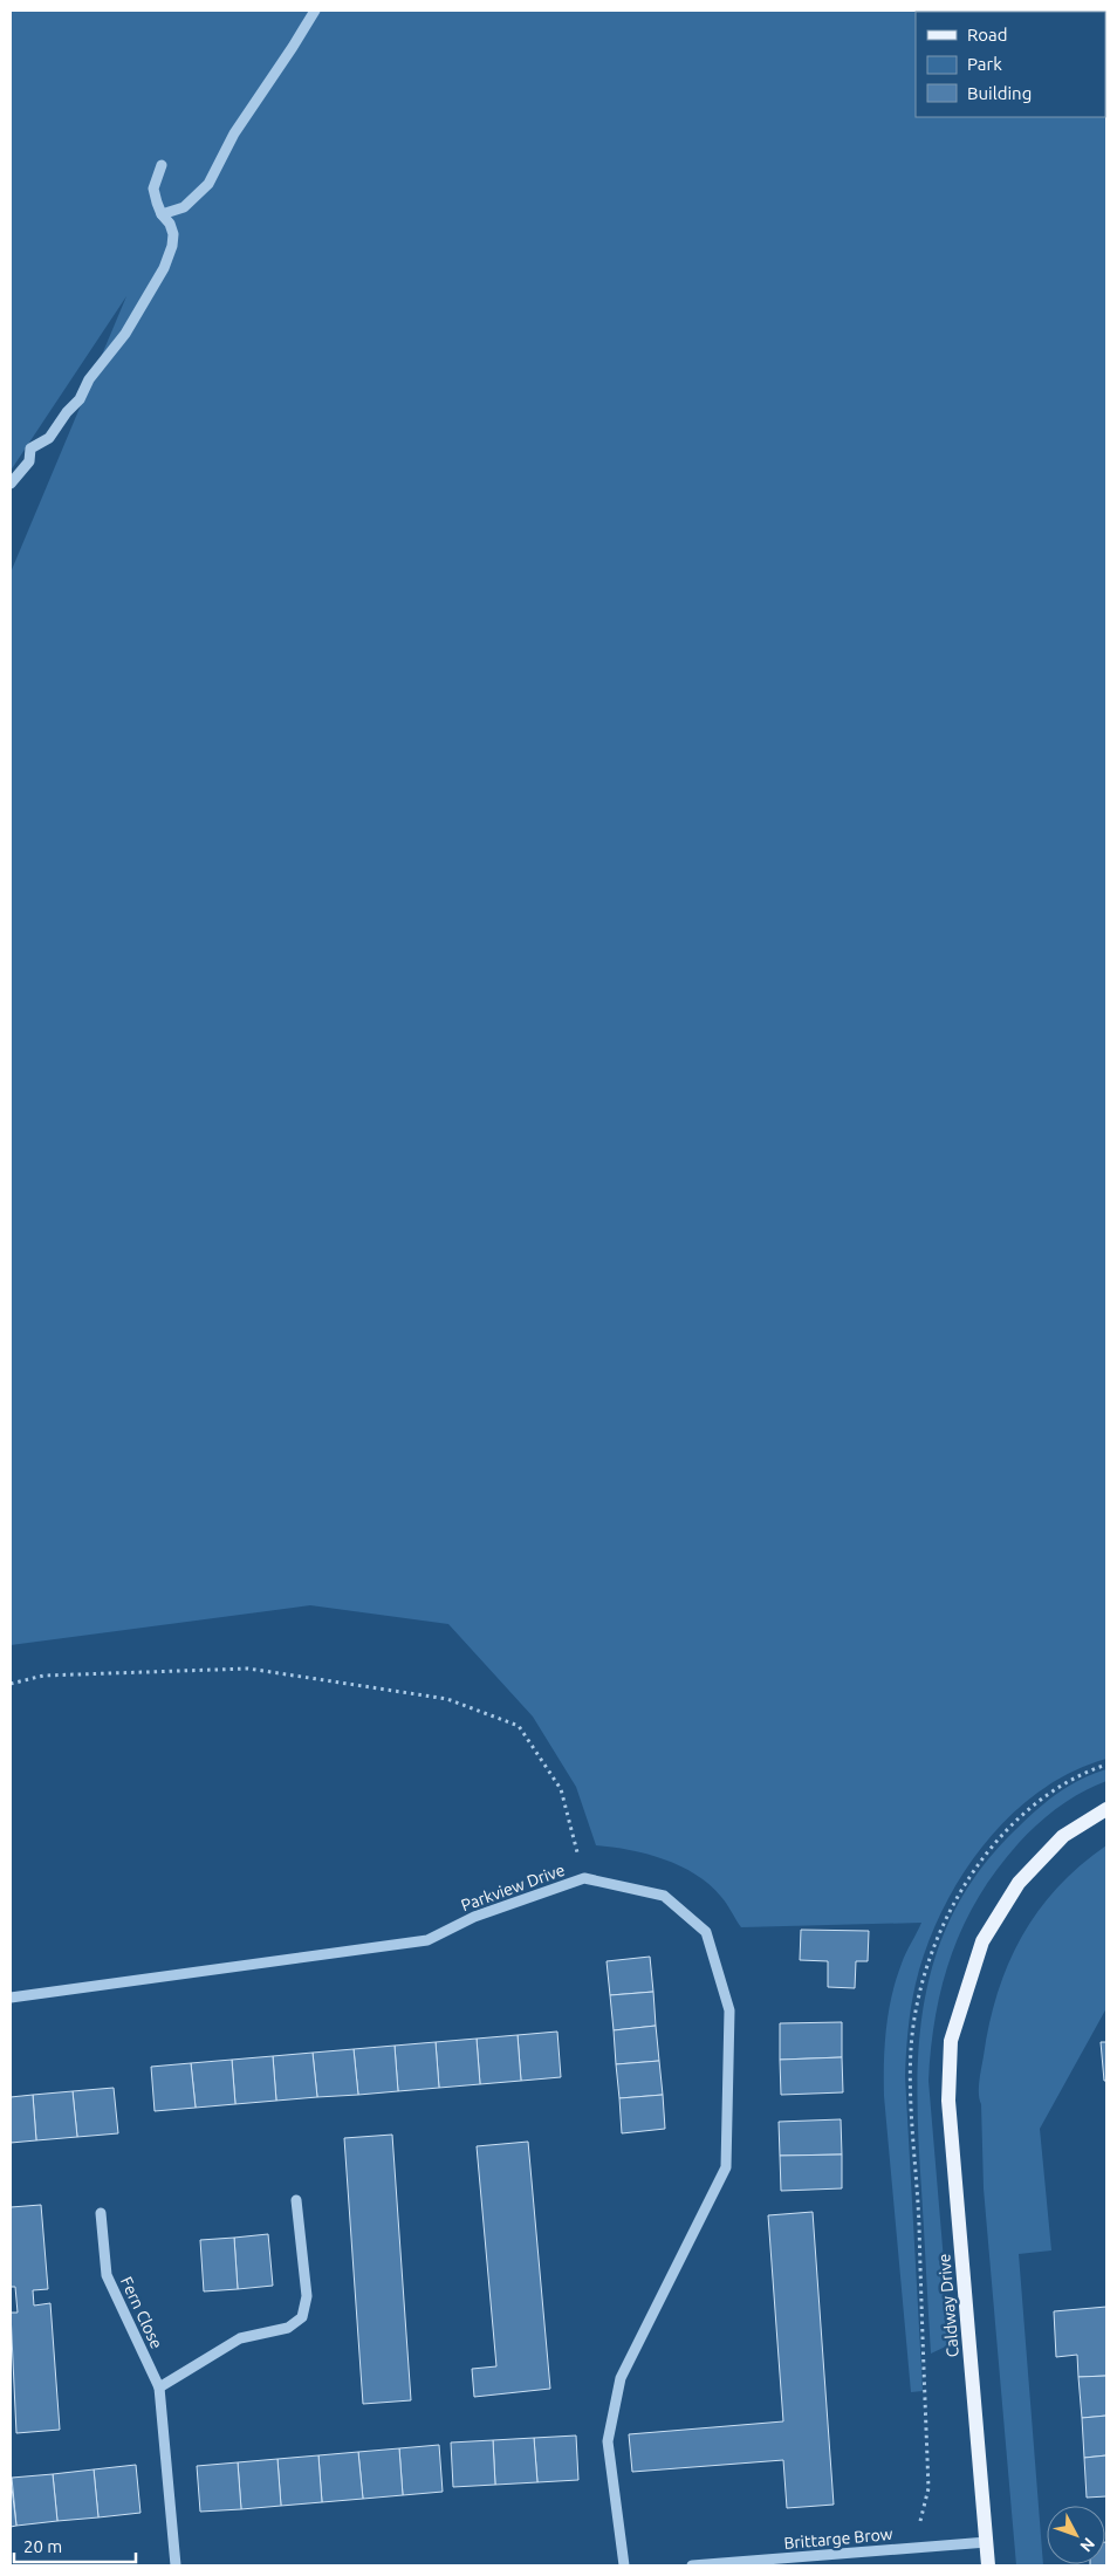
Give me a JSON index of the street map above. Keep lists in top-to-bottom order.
{
  "streets": {
    "main road": ["Caldway Drive"],
    "street": ["Parkview Drive", "Fern Close", "Brittarge Brow"]
  },
  "crossings": [
    ["Caldway Drive", "Brittarge Brow"]
  ],
  "legend": ["Road", "Park", "Building"],
  "scale_bar": "20 m",
  "north": "bottom right"
}
